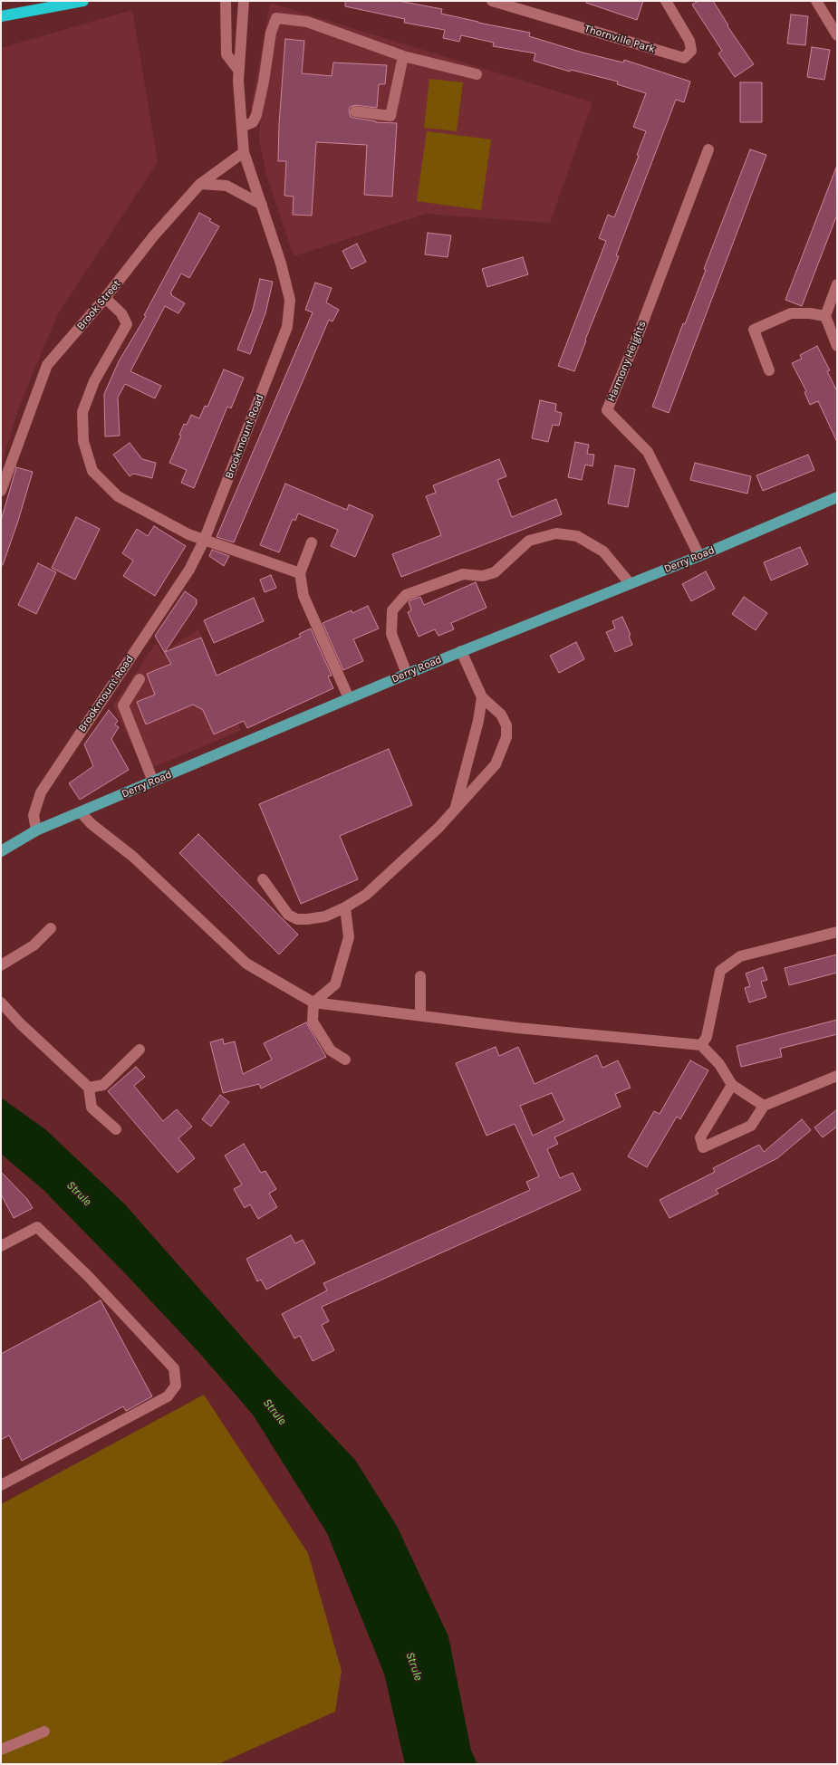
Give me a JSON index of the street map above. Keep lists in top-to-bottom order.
{
  "streets": {
    "main road": ["Derry Road"],
    "street": [
      "Thornville Park",
      "Brook Street",
      "Harmony Heights",
      "Brookmount Road"
    ]
  },
  "crossings": [
    ["Brook Street", "Brookmount Road"],
    ["Harmony Heights", "Derry Road"],
    ["Brookmount Road", "Derry Road"]
  ],
  "water": ["Strule"]
}
